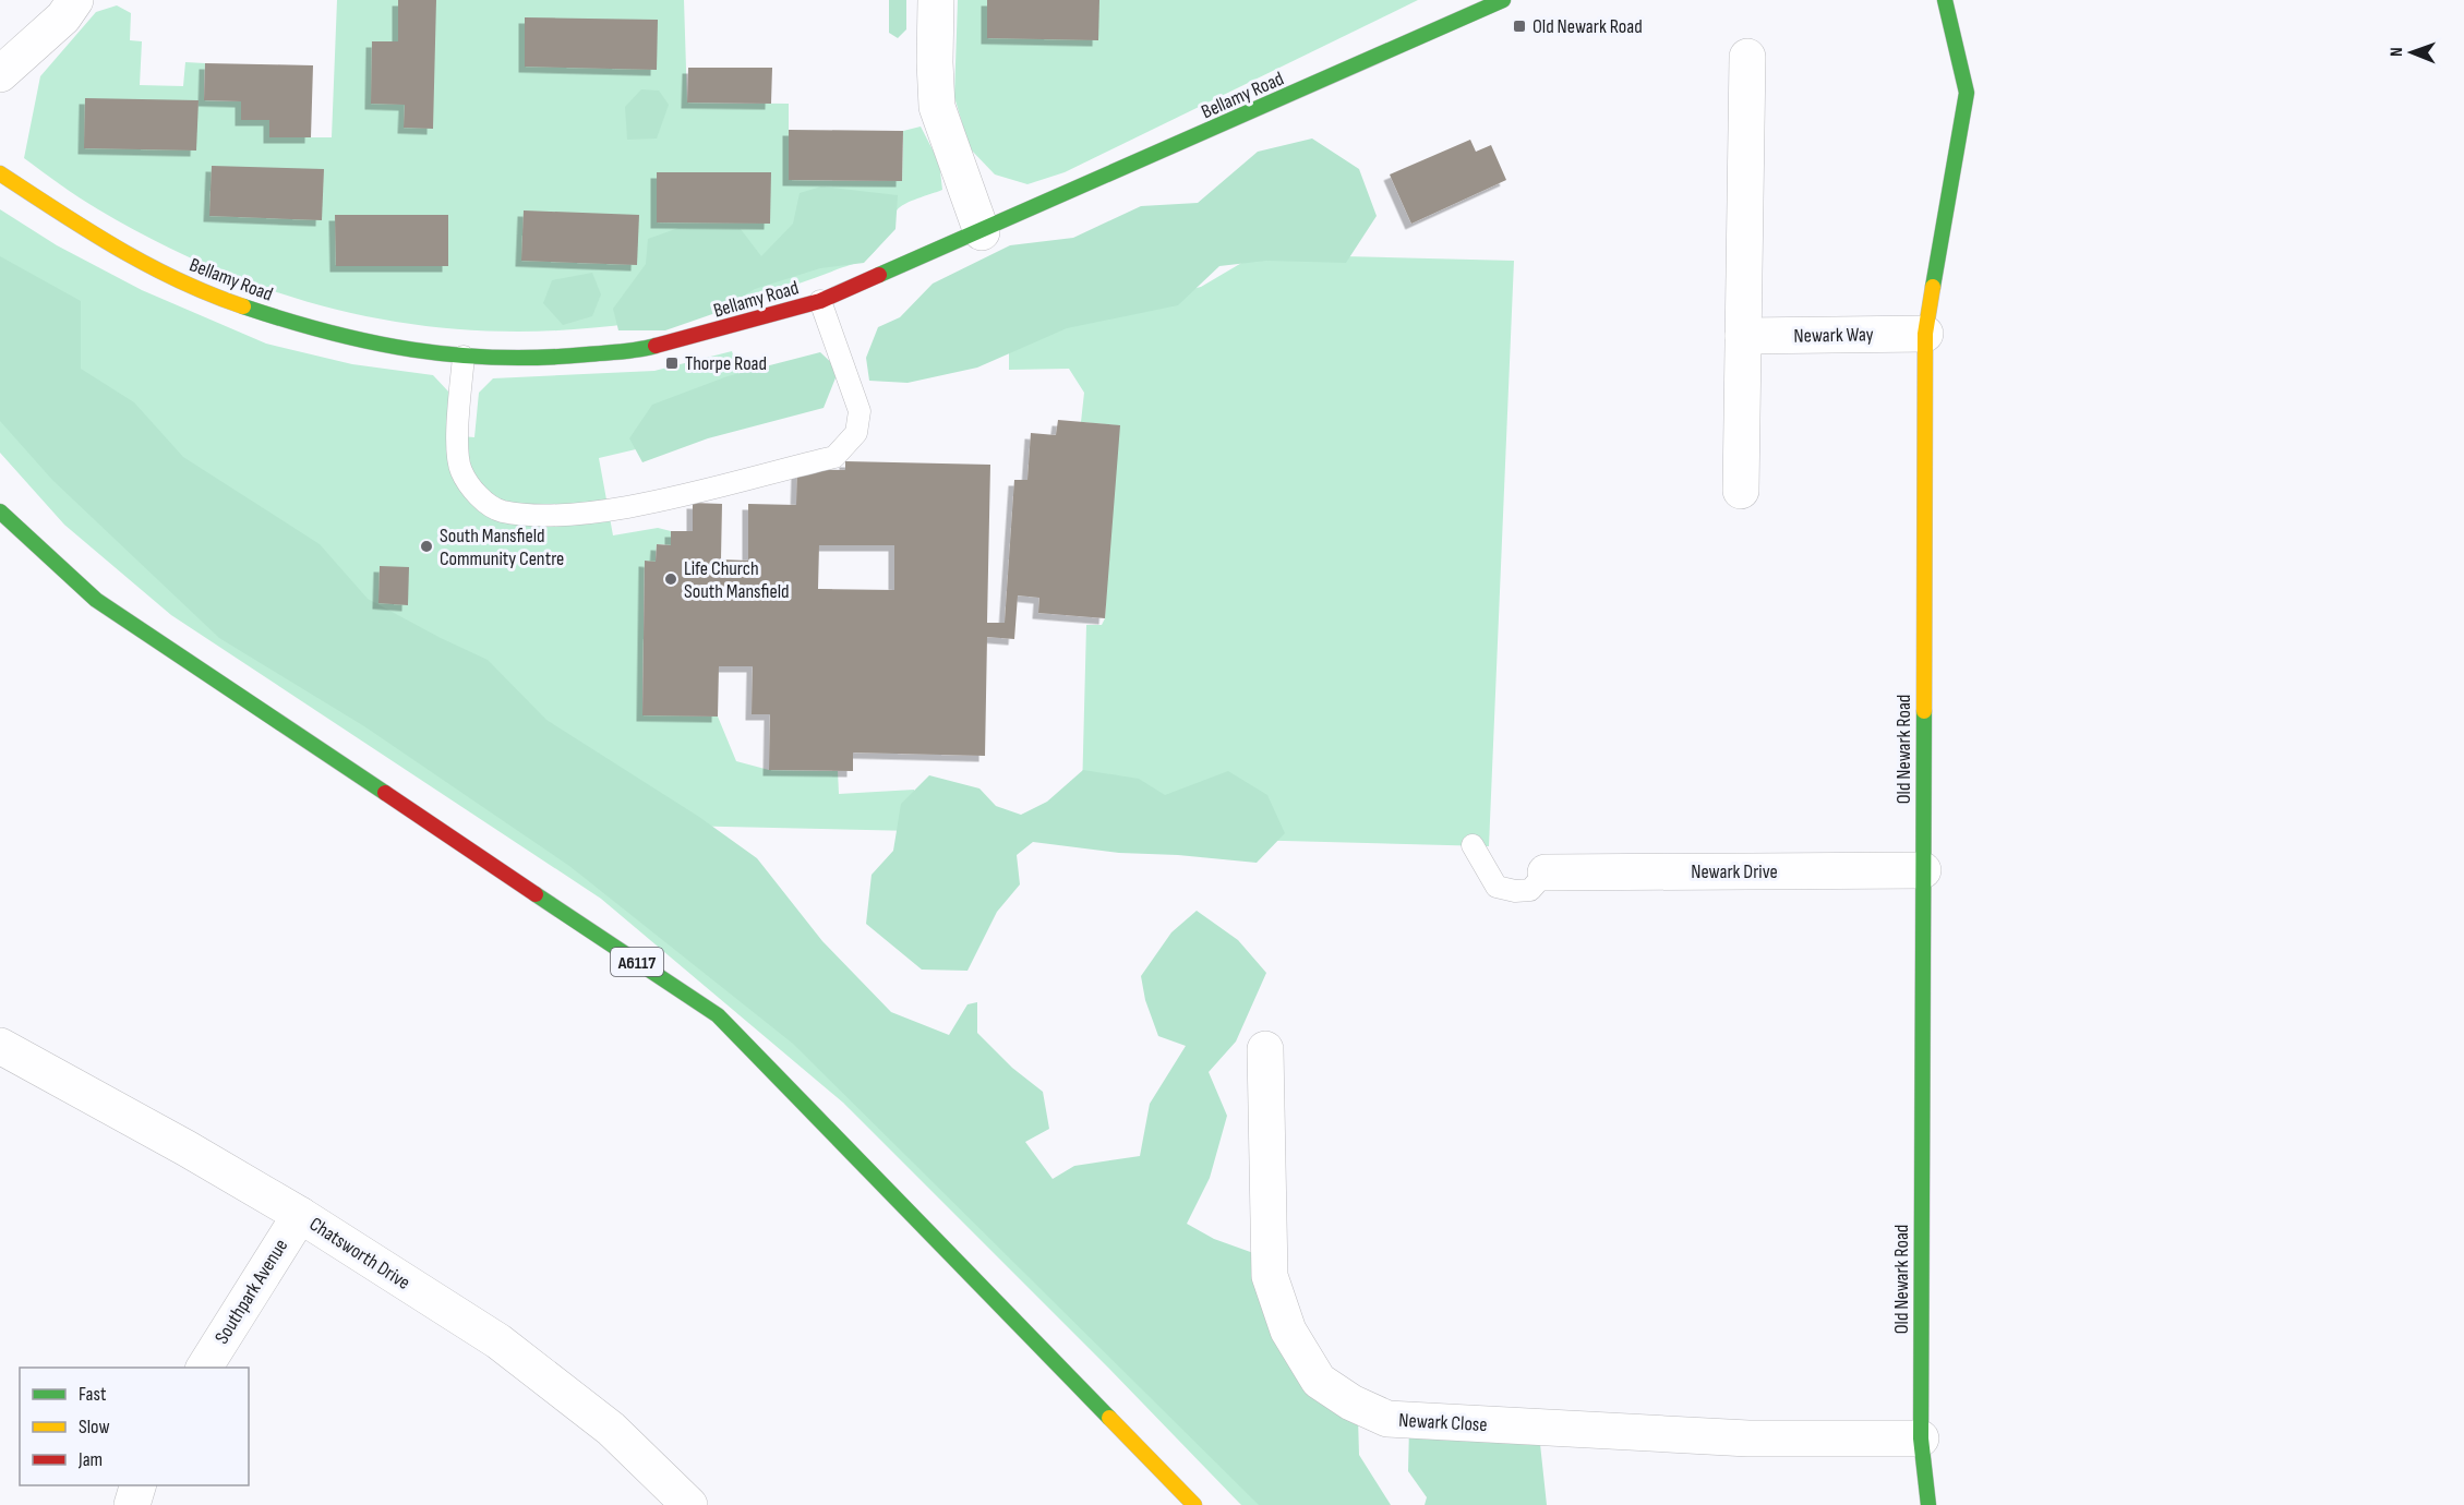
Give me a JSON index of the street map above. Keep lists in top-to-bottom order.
{
  "streets": {
    "street": [
      "Bellamy Road",
      "Newark Way",
      "Old Newark Road",
      "Newark Drive",
      "A6117",
      "Chatsworth Drive",
      "Southpark Avenue",
      "Newark Close"
    ]
  },
  "crossings": [
    ["Newark Way", "Old Newark Road"],
    ["Old Newark Road", "Newark Drive"],
    ["Old Newark Road", "Newark Close"],
    ["Chatsworth Drive", "Southpark Avenue"]
  ],
  "places": {
    "transit": ["Old Newark Road", "Thorpe Road"],
    "other": ["South Mansfield Community Centre", "Life Church South Mansfield"]
  },
  "legend": ["Fast", "Slow", "Jam"],
  "north": "left"
}
